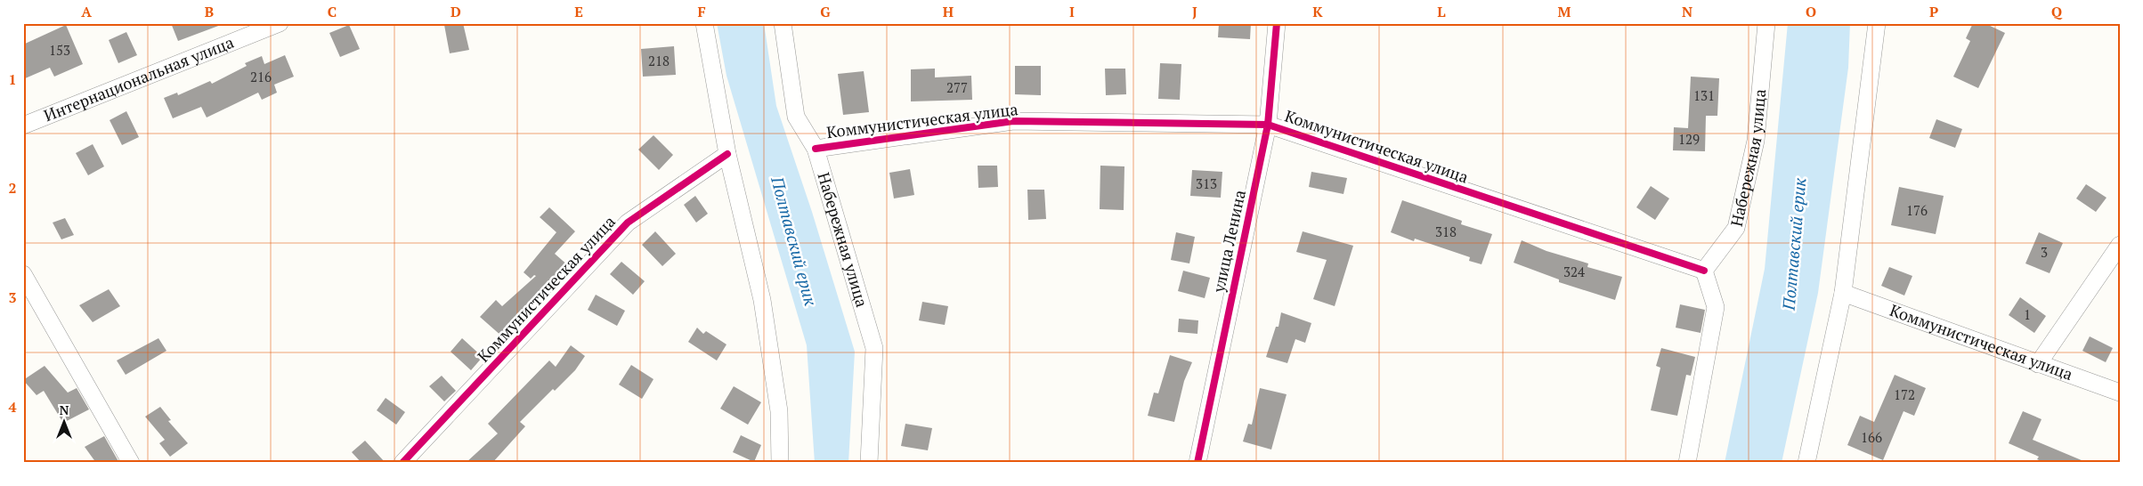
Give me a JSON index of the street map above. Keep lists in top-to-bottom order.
{
  "streets": {
    "street": [
      "Интернациональная улица",
      "Коммунистическая улица",
      "Набережная улица",
      "улица Ленина"
    ]
  },
  "crossings": [
    ["Коммунистическая улица", "Набережная улица"],
    ["Коммунистическая улица", "улица Ленина"]
  ],
  "water": ["Полтавский ерик"],
  "house_numbers": [
    "153",
    "218",
    "216",
    "277",
    "131",
    "129",
    "313",
    "176",
    "318",
    "3",
    "324",
    "1",
    "172",
    "166"
  ],
  "north": "top",
  "grid": {
    "columns": [
      "A",
      "B",
      "C",
      "D",
      "E",
      "F",
      "G",
      "H",
      "I",
      "J",
      "K",
      "L",
      "M",
      "N",
      "O",
      "P",
      "Q"
    ],
    "rows": [
      "1",
      "2",
      "3",
      "4"
    ]
  }
}
